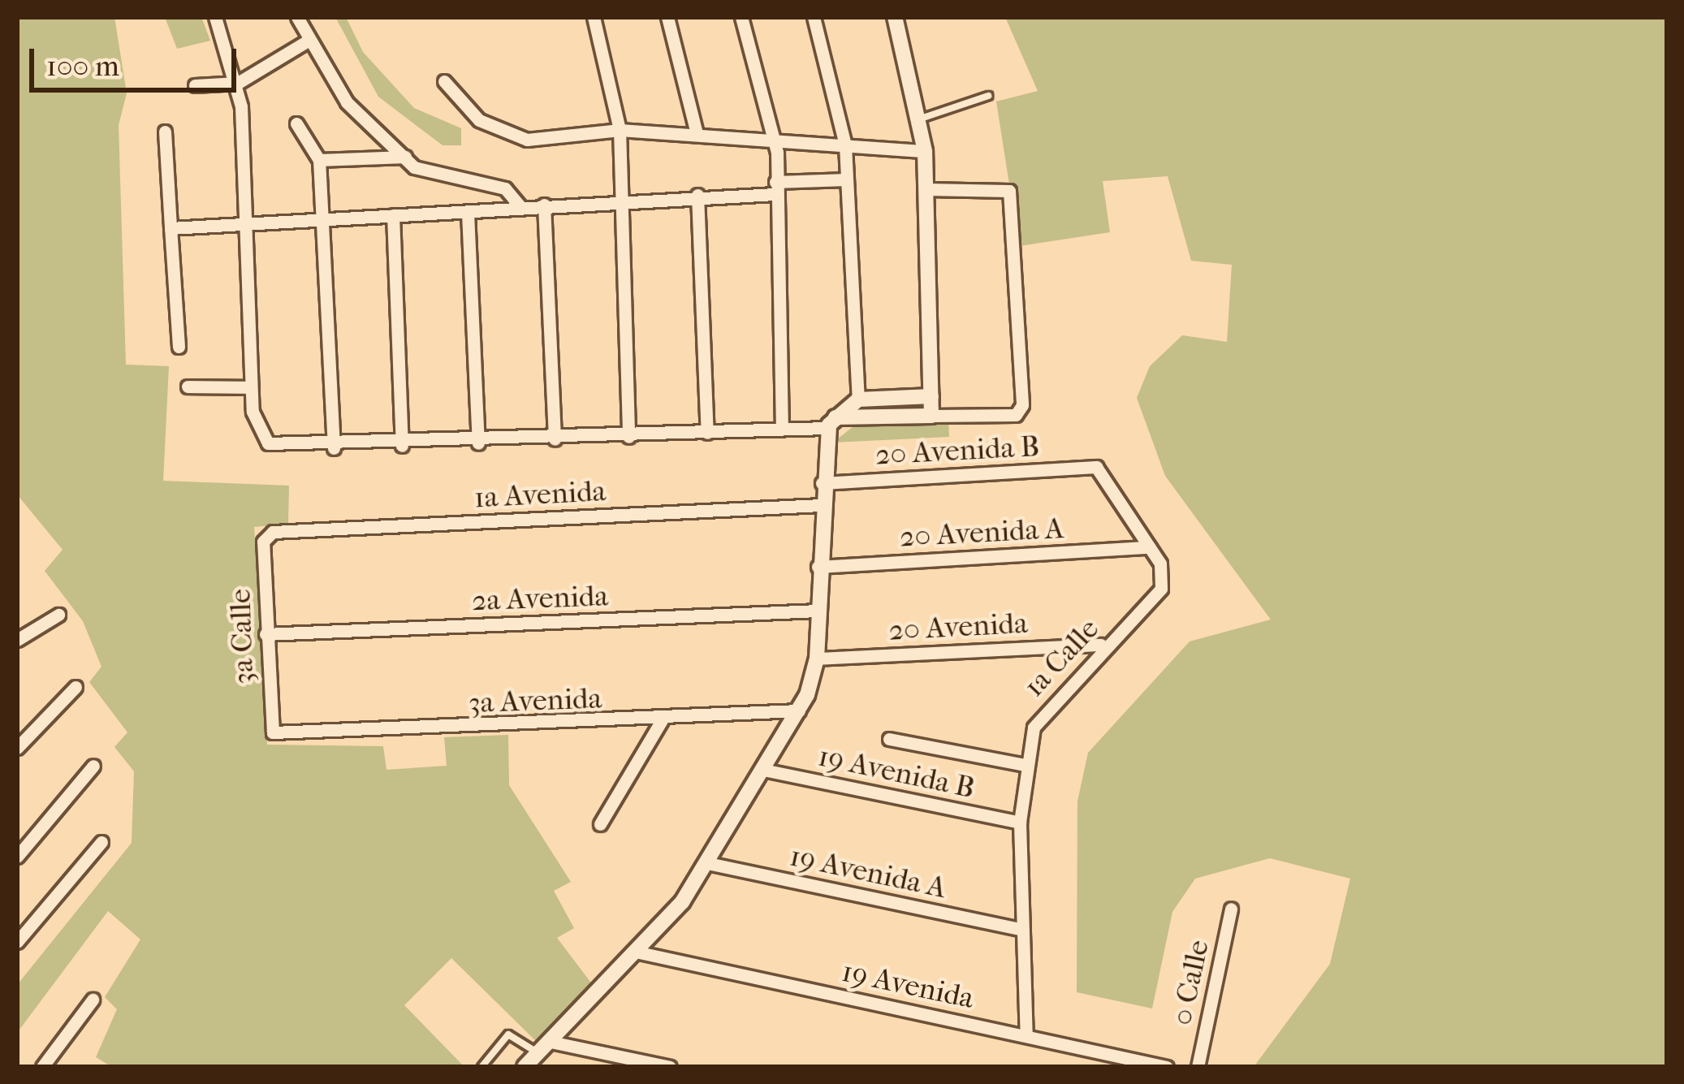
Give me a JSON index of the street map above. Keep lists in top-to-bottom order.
{
  "streets": {
    "street": [
      "20 Avenida B",
      "1a Avenida",
      "20 Avenida A",
      "2a Avenida",
      "20 Avenida",
      "3a Calle",
      "1a Calle",
      "3a Avenida",
      "19 Avenida B",
      "19 Avenida A",
      "0 Calle",
      "19 Avenida"
    ]
  },
  "crossings": [
    ["20 Avenida B", "1a Calle"],
    ["1a Avenida", "3a Calle"],
    ["20 Avenida A", "1a Calle"],
    ["2a Avenida", "3a Calle"],
    ["20 Avenida", "1a Calle"],
    ["3a Calle", "3a Avenida"],
    ["1a Calle", "19 Avenida B"],
    ["1a Calle", "19 Avenida A"],
    ["1a Calle", "19 Avenida"]
  ],
  "scale_bar": "100 m"
}
